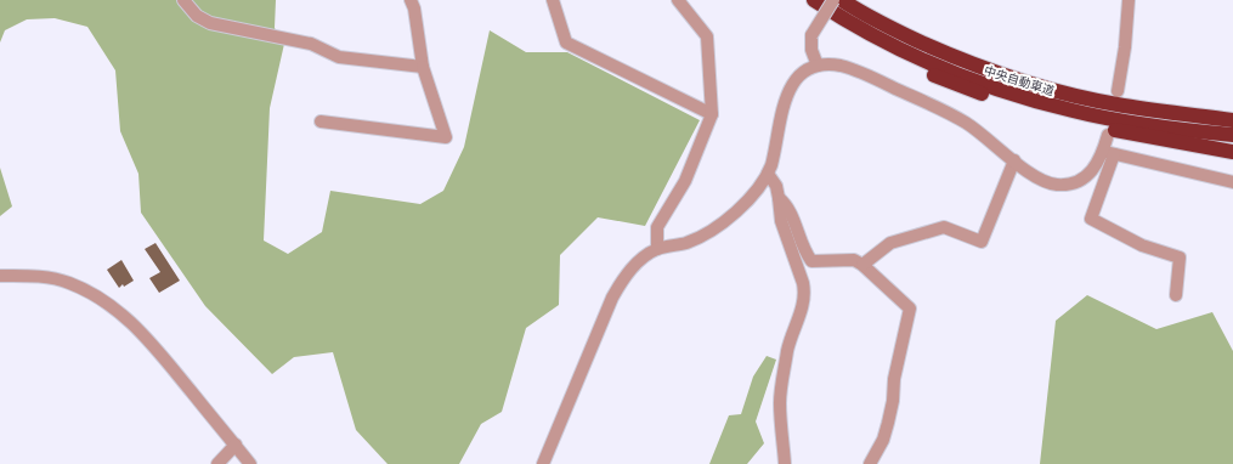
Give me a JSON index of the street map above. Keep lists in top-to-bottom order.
{
  "streets": {
    "highway": ["中央自動車道"]
  }
}
